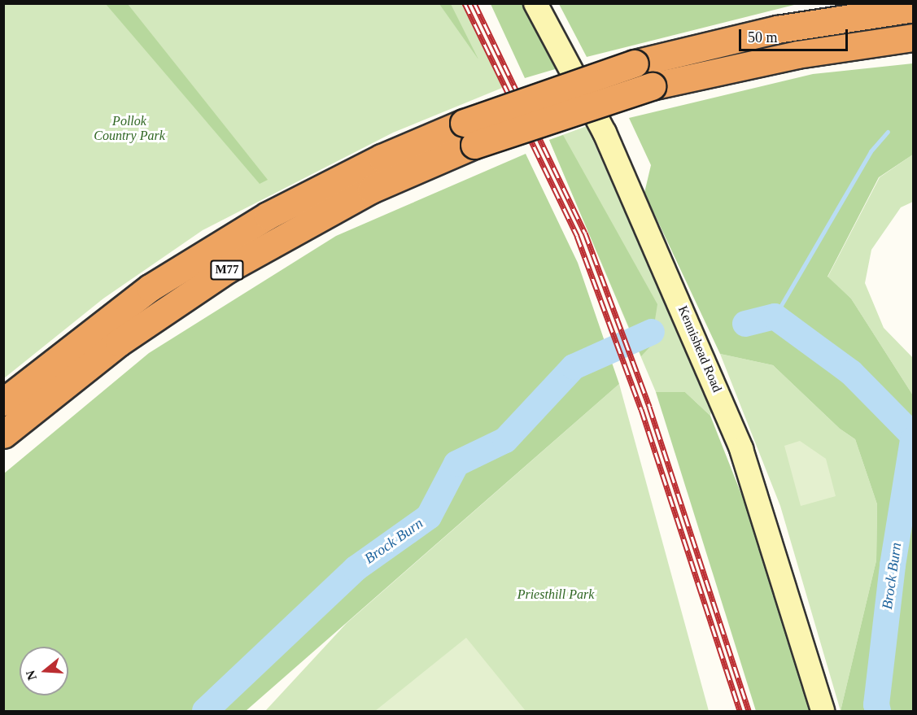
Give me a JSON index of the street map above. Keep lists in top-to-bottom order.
{
  "streets": {
    "highway": ["M77"],
    "street": ["Kennishead Road"]
  },
  "water": ["Brock Burn"],
  "parks": ["Pollok Country Park", "Priesthill Park"],
  "scale_bar": "50 m",
  "north": "left"
}
